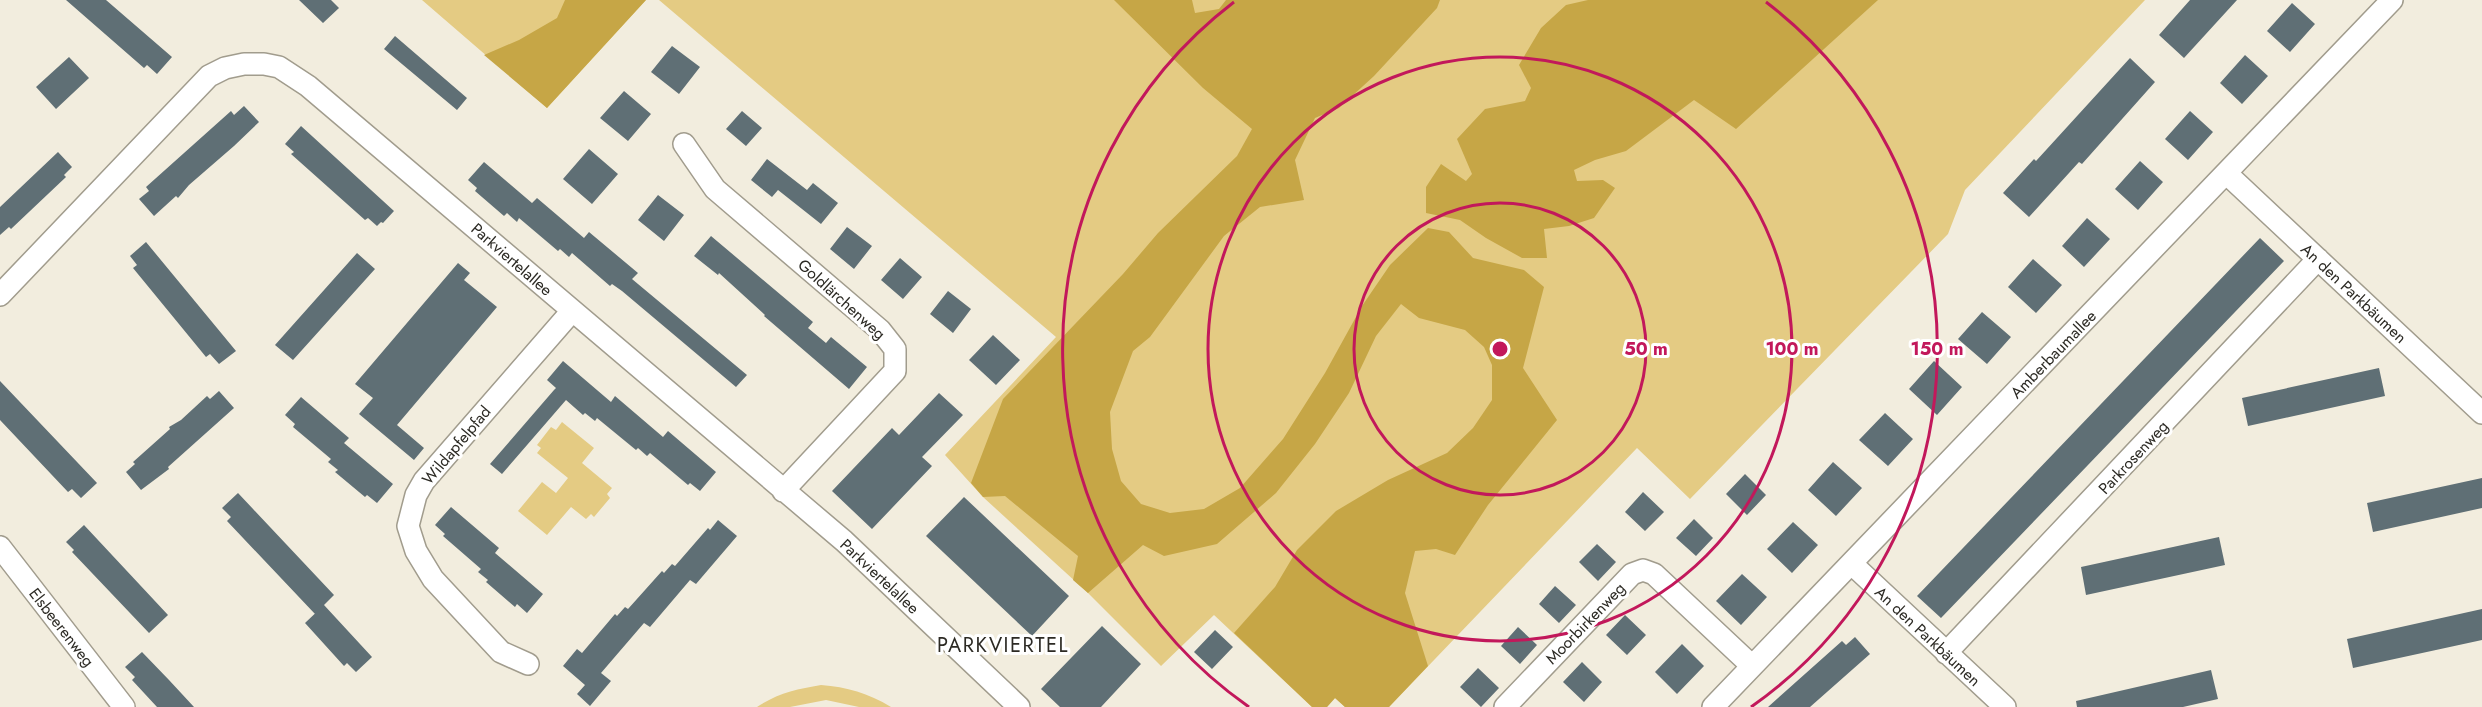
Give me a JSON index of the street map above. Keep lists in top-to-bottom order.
{
  "streets": {
    "street": [
      "Parkviertelallee",
      "An den Parkbäumen",
      "Goldlärchenweg",
      "Amberbaumallee",
      "Wildapfelpfad",
      "Parkrosenweg",
      "Moorbirkenweg",
      "Elsbeerenweg"
    ]
  },
  "crossings": [
    ["Parkviertelallee", "Goldlärchenweg"],
    ["Parkviertelallee", "Wildapfelpfad"],
    ["An den Parkbäumen", "Amberbaumallee"],
    ["An den Parkbäumen", "Parkrosenweg"],
    ["Amberbaumallee", "Moorbirkenweg"]
  ],
  "districts": ["PARKVIERTEL"],
  "rings": ["50 m", "100 m", "150 m"]
}
